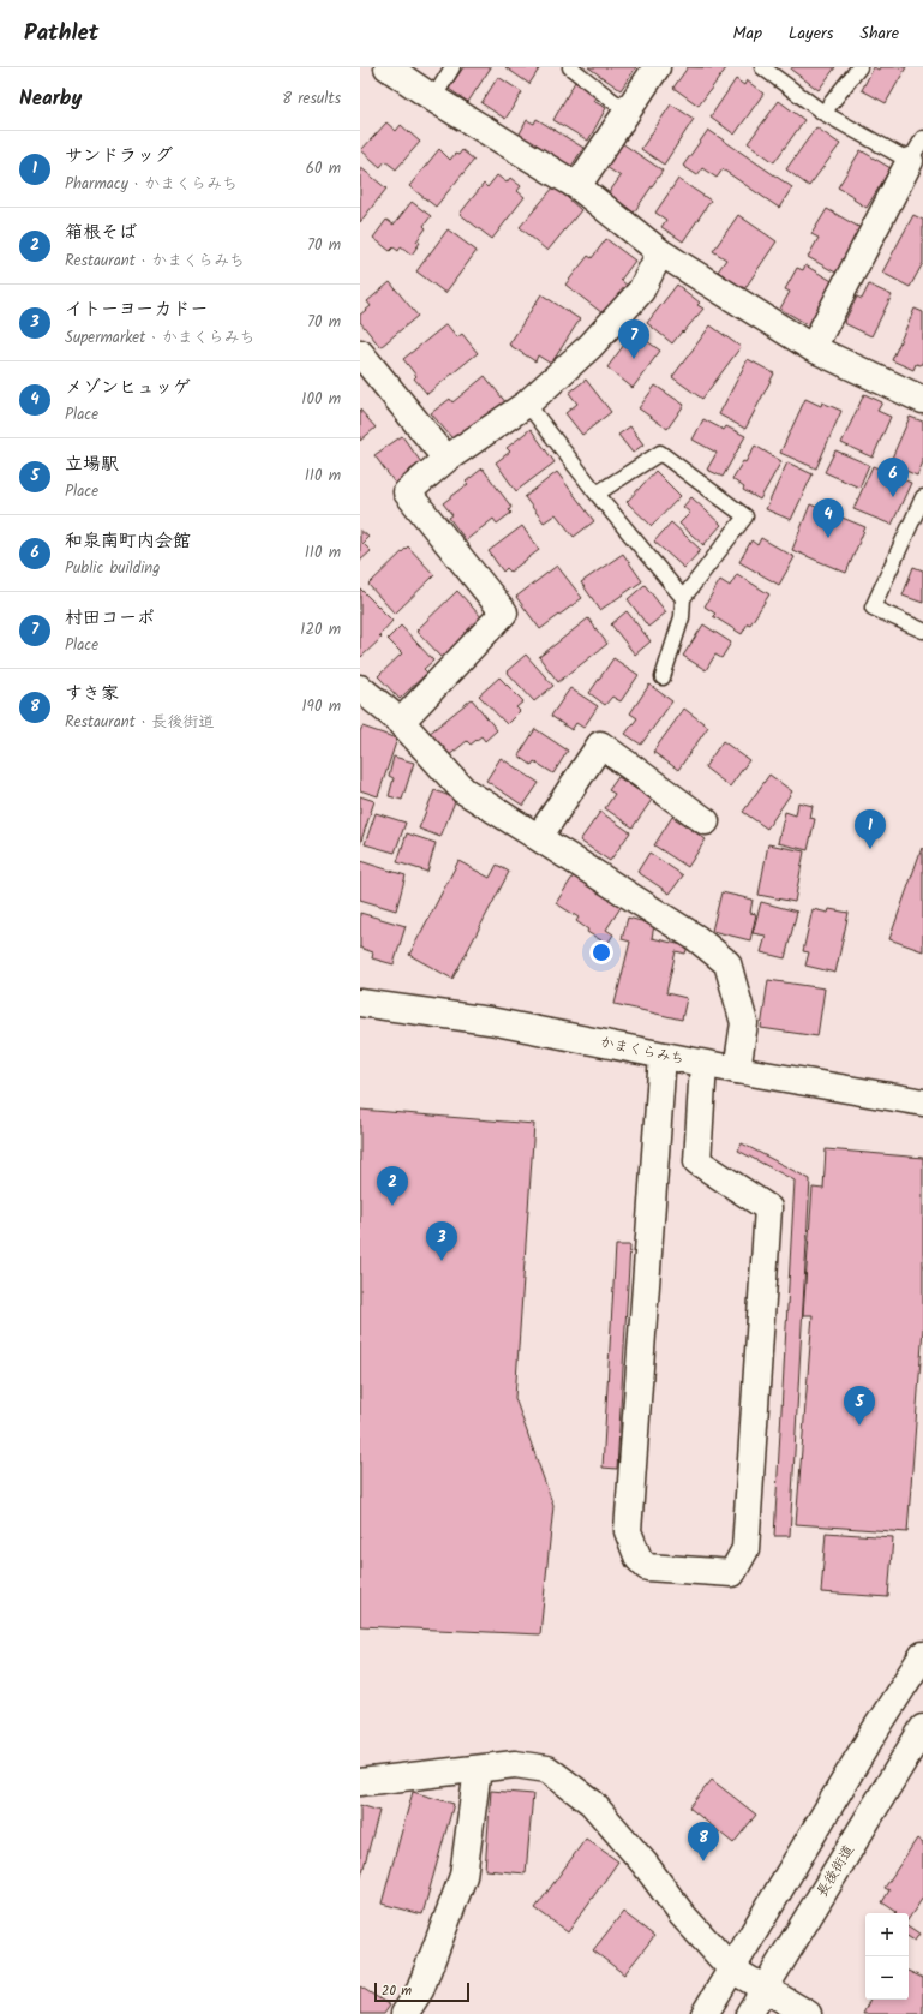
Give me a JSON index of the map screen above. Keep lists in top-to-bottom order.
{
  "streets": {
    "street": ["かまくらみち", "長後街道"]
  },
  "scale_bar": "20 m",
  "page": {
    "header": "Pathlet",
    "nav": ["Map", "Layers", "Share"],
    "heading": ["Nearby", "8 results"],
    "list": [
      {
        "mark": "1",
        "name": "サンドラッグ",
        "note": "Pharmacy · かまくらみち",
        "value": "60 m"
      },
      {
        "mark": "2",
        "name": "箱根そば",
        "note": "Restaurant · かまくらみち",
        "value": "70 m"
      },
      {
        "mark": "3",
        "name": "イトーヨーカドー",
        "note": "Supermarket · かまくらみち",
        "value": "70 m"
      },
      {
        "mark": "4",
        "name": "メゾンヒュッゲ",
        "note": "Place",
        "value": "100 m"
      },
      {
        "mark": "5",
        "name": "立場駅",
        "note": "Place",
        "value": "110 m"
      },
      {
        "mark": "6",
        "name": "和泉南町内会館",
        "note": "Public building",
        "value": "110 m"
      },
      {
        "mark": "7",
        "name": "村田コーポ",
        "note": "Place",
        "value": "120 m"
      },
      {
        "mark": "8",
        "name": "すき家",
        "note": "Restaurant · 長後街道",
        "value": "190 m"
      }
    ],
    "pins": [
      "7",
      "6",
      "4",
      "1",
      "2",
      "3",
      "5",
      "8"
    ],
    "map_buttons": ["+", "−"],
    "scale": "20 m"
  }
}
